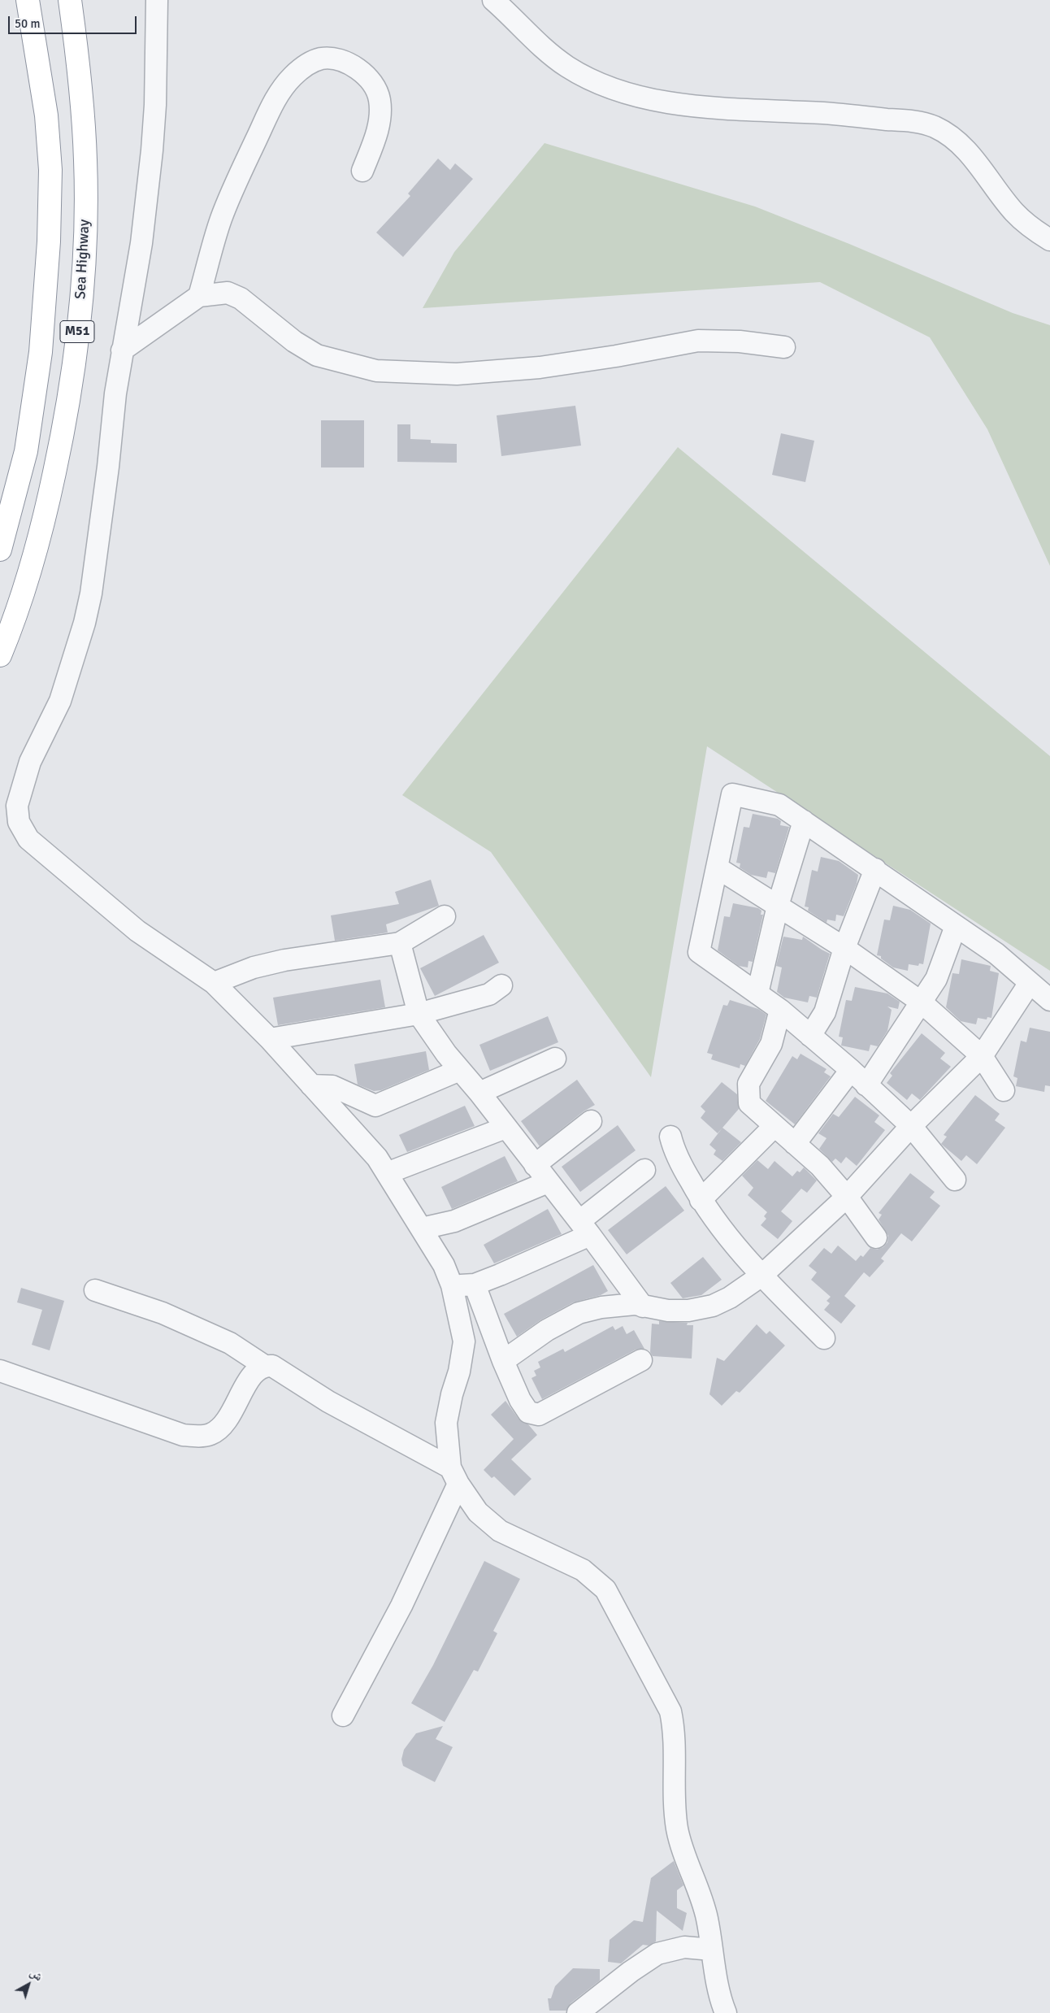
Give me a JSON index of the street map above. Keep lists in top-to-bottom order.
{
  "streets": {
    "highway": ["Sea Highway", "M51"]
  },
  "scale_bar": "50 m",
  "north": "top right"
}
